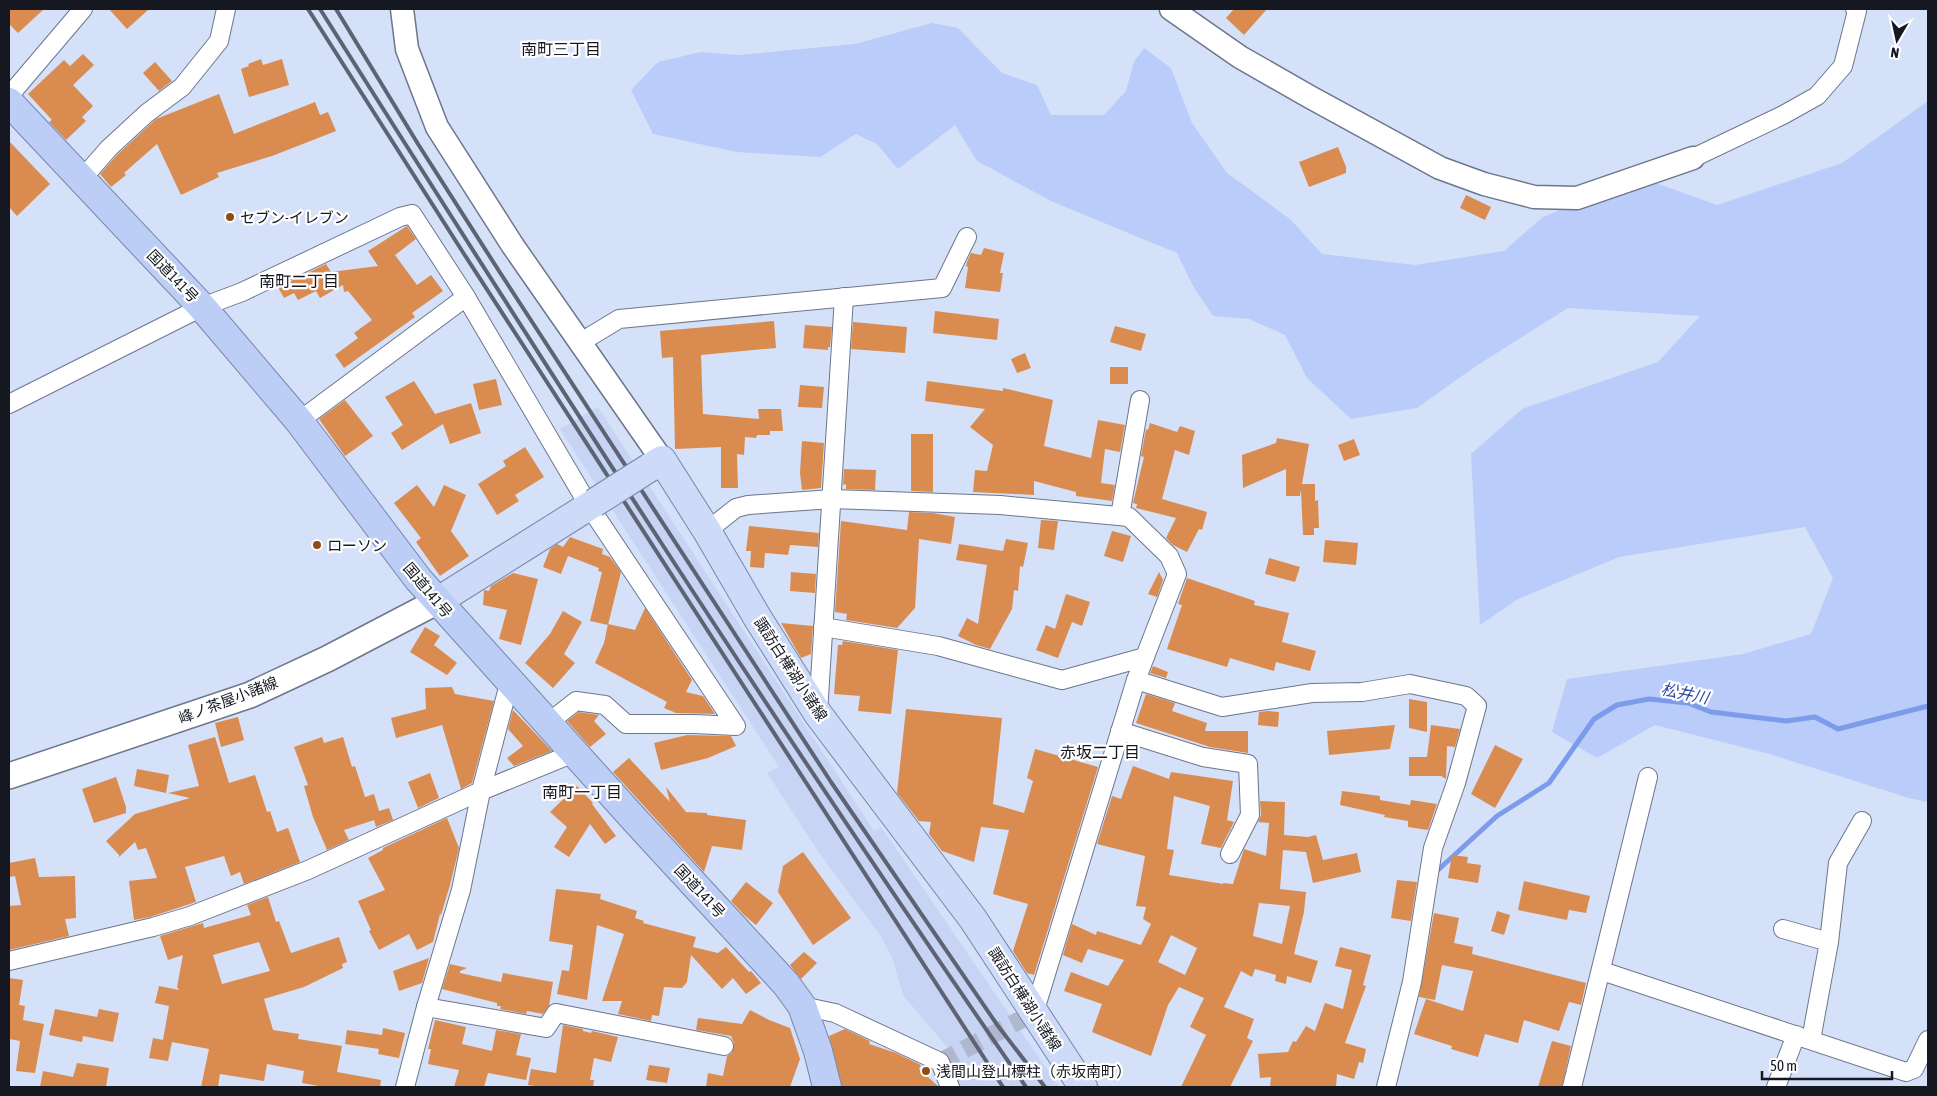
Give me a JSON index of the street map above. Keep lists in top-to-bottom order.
{
  "streets": {
    "highway": ["国道141号"],
    "main road": ["諏訪白樺湖小諸線", "峰ノ茶屋小諸線"]
  },
  "crossings": [
    ["国道141号", "峰ノ茶屋小諸線"]
  ],
  "districts": [
    "南町三丁目",
    "南町二丁目",
    "赤坂二丁目",
    "南町一丁目"
  ],
  "water": ["松井川"],
  "places": ["セブン-イレブン", "ローソン", "浅間山登山標柱（赤坂南町）"],
  "scale_bar": "50 m",
  "north": "bottom"
}
